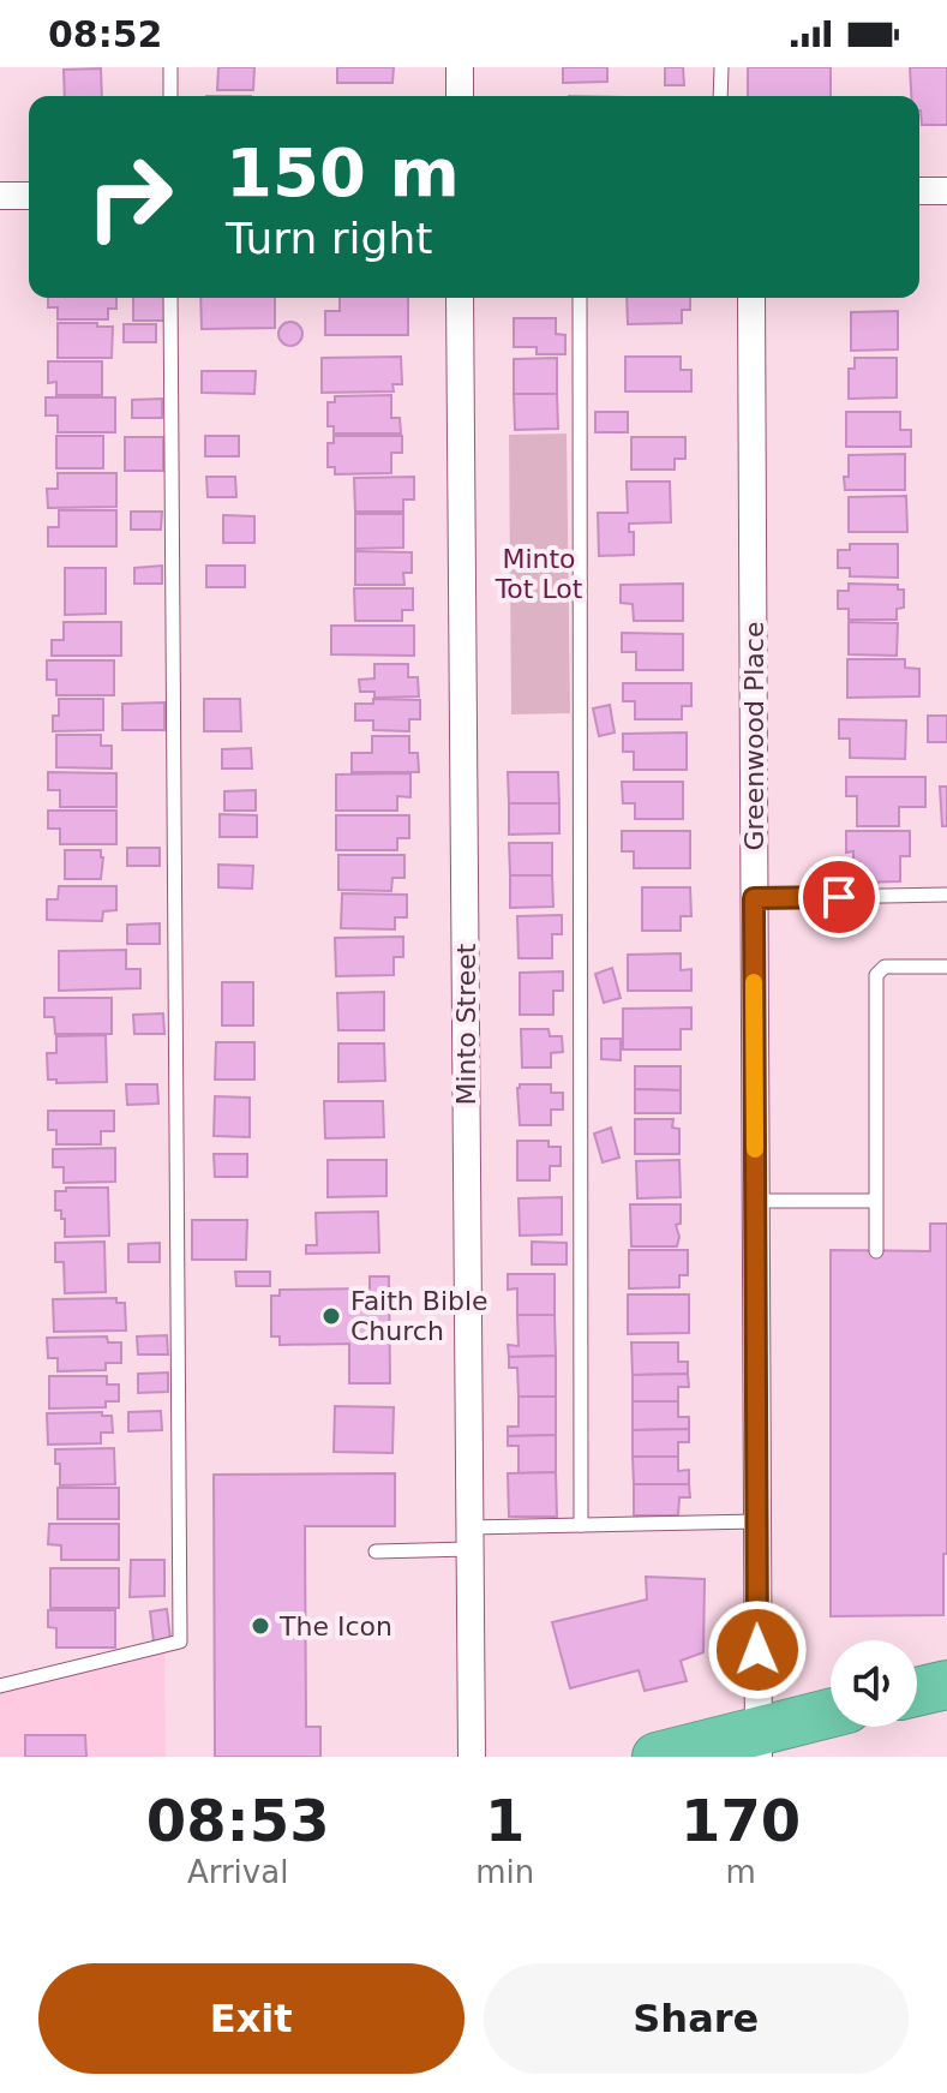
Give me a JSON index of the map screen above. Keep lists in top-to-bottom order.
{
  "streets": {
    "street": ["Greenwood Place", "Minto Street"]
  },
  "parks": ["Minto Tot Lot"],
  "places": ["Faith Bible Church", "The Icon"],
  "page": {
    "status": "08:52",
    "turn": ["150 m", "Turn right"],
    "eta": [
      "08:53",
      "Arrival",
      "1",
      "min",
      "170",
      "m"
    ],
    "buttons": ["Exit", "Share"]
  }
}
